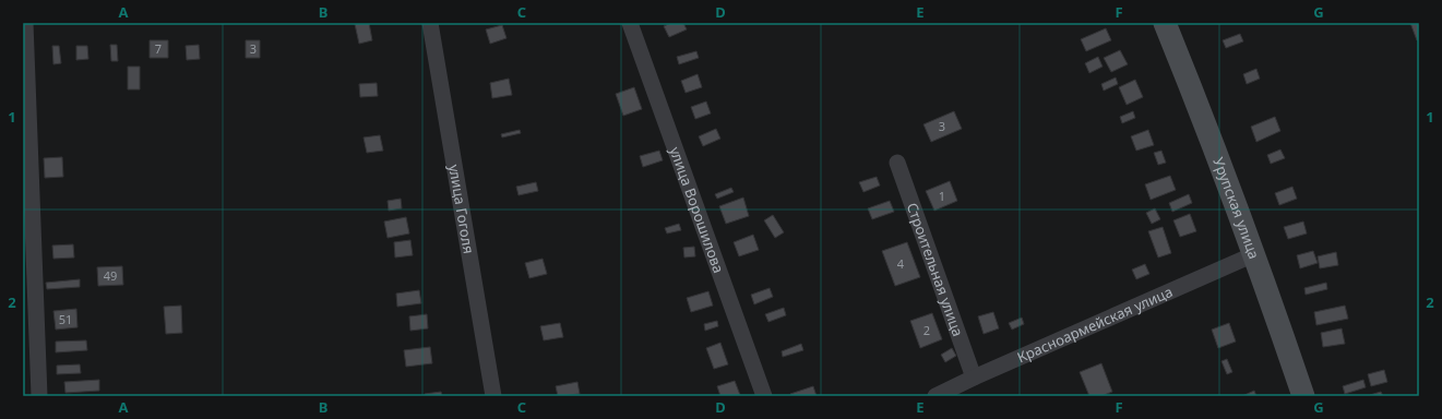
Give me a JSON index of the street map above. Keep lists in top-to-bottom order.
{
  "streets": {
    "street": [
      "Урупская улица",
      "улица Гоголя",
      "улица Ворошилова",
      "Строительная улица",
      "Красноармейская улица"
    ]
  },
  "crossings": [
    ["Урупская улица", "Красноармейская улица"],
    ["Строительная улица", "Красноармейская улица"]
  ],
  "house_numbers": [
    "7",
    "3",
    "3",
    "1",
    "4",
    "49",
    "51",
    "2"
  ],
  "grid": {
    "columns": [
      "A",
      "B",
      "C",
      "D",
      "E",
      "F",
      "G"
    ],
    "rows": ["1", "2"]
  }
}
